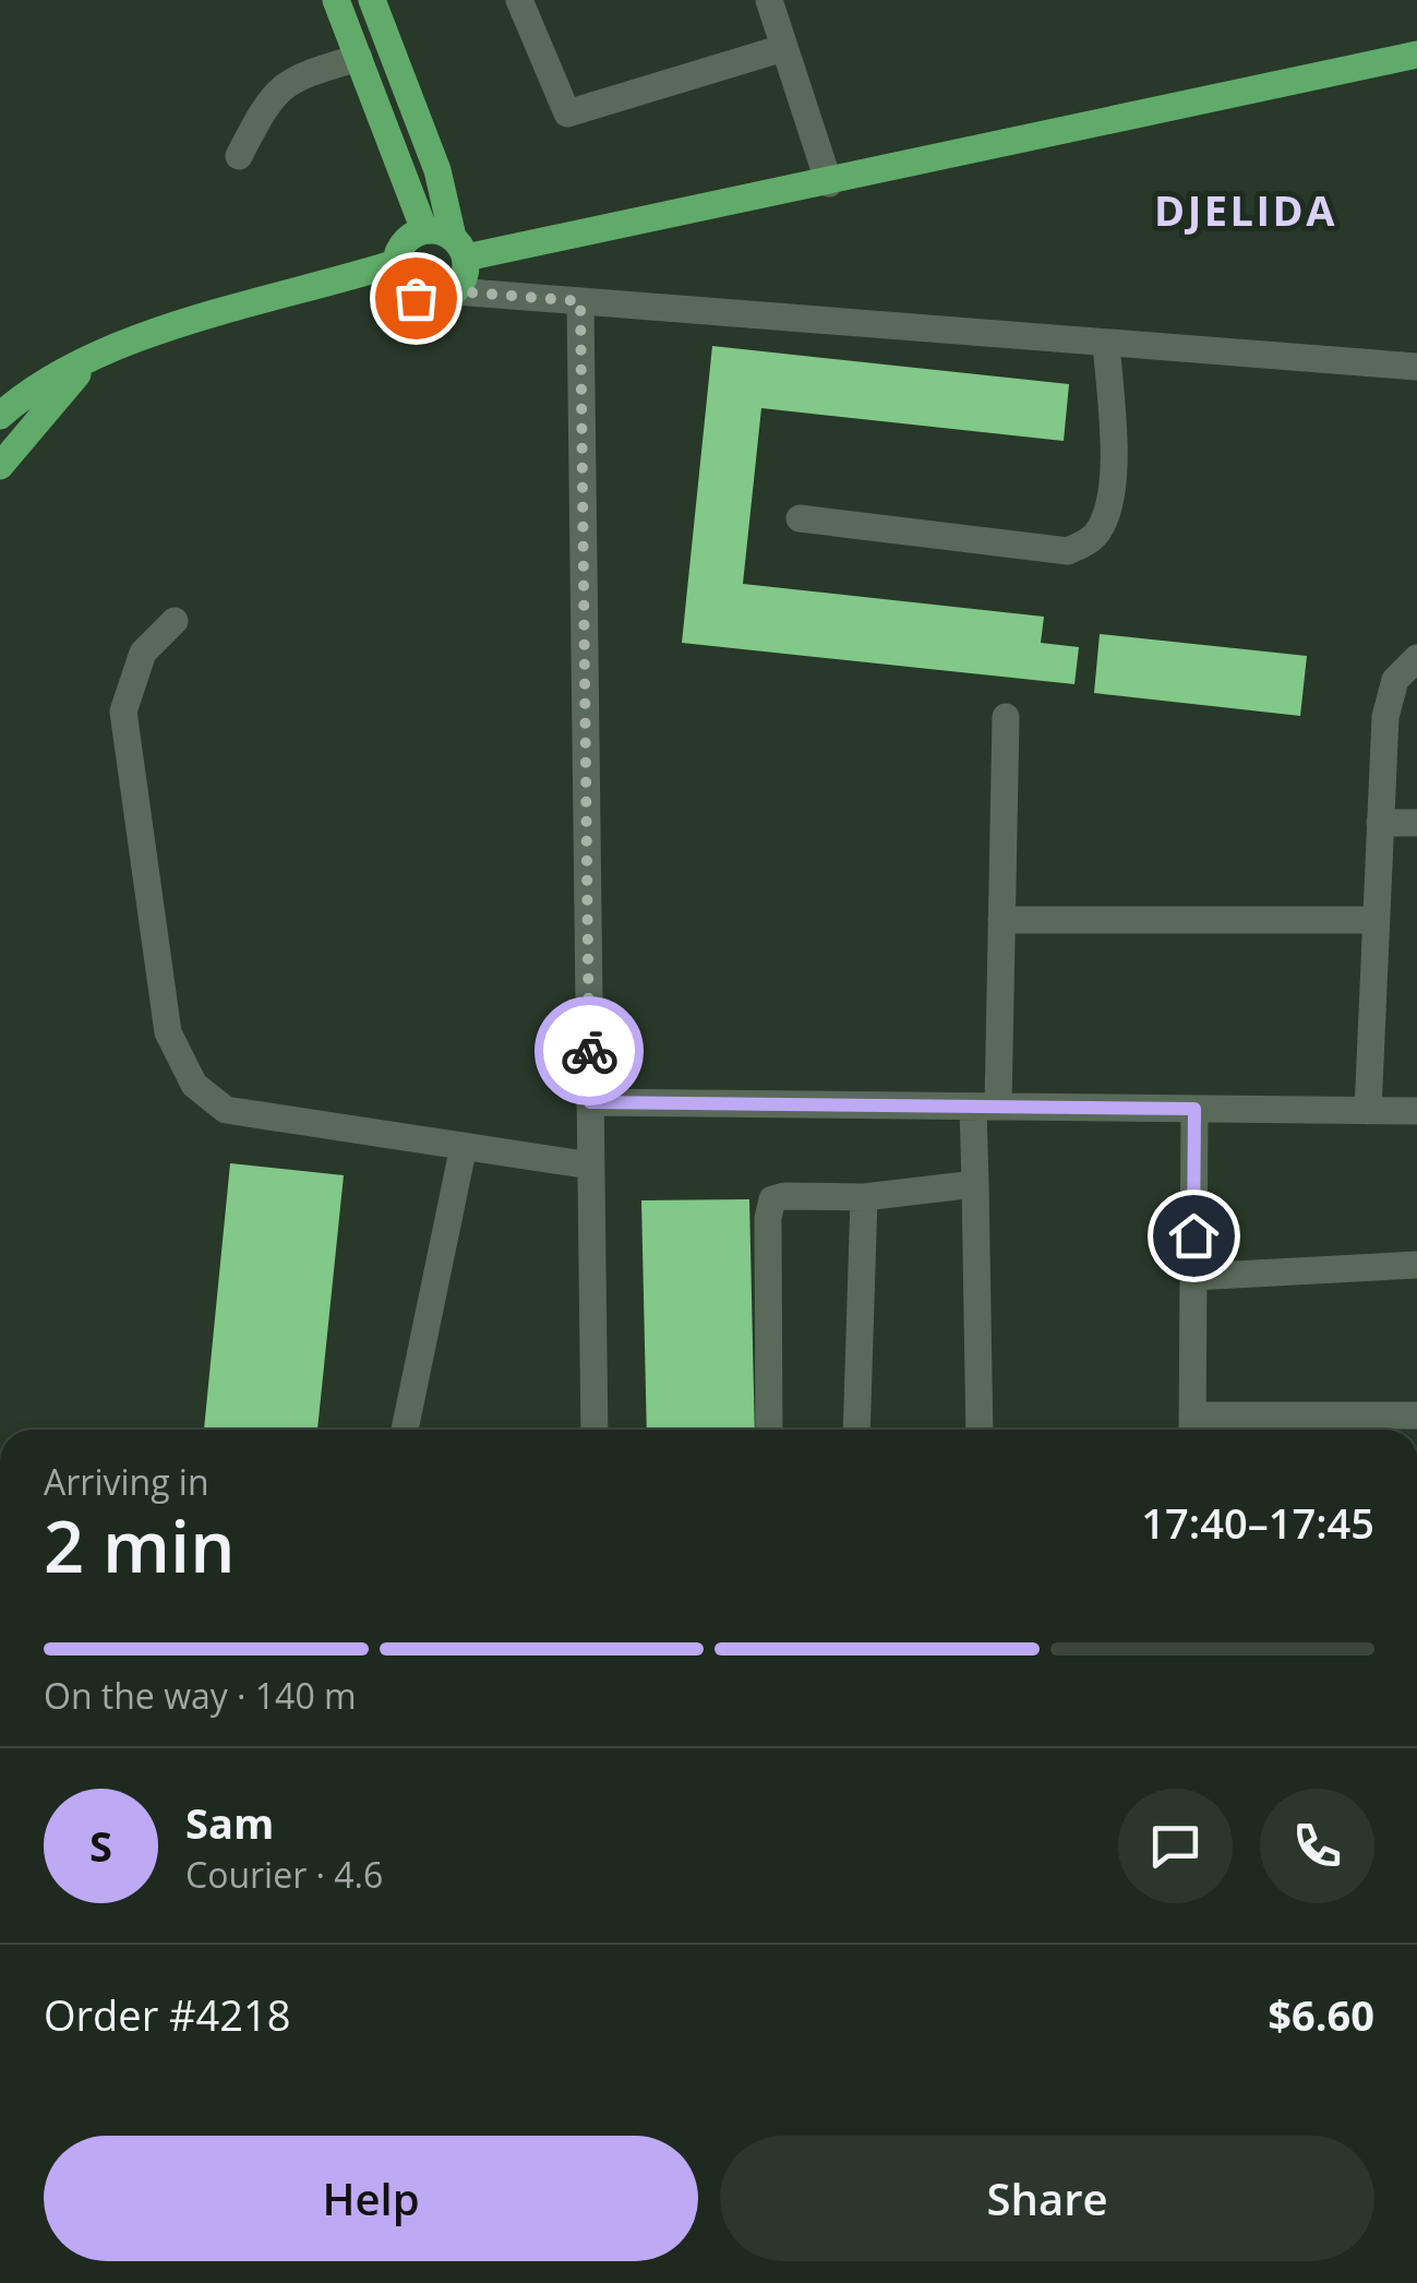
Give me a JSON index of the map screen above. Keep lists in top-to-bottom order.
{
  "districts": ["DJELIDA"],
  "page": {
    "heading": ["2 min", "Arriving in", "17:40–17:45"],
    "panel": [
      "Sam",
      "Courier · 4.6",
      "Order #4218",
      "$6.60"
    ],
    "bar": "On the way · 140 m",
    "round": "S",
    "buttons": ["Help", "Share"]
  }
}
